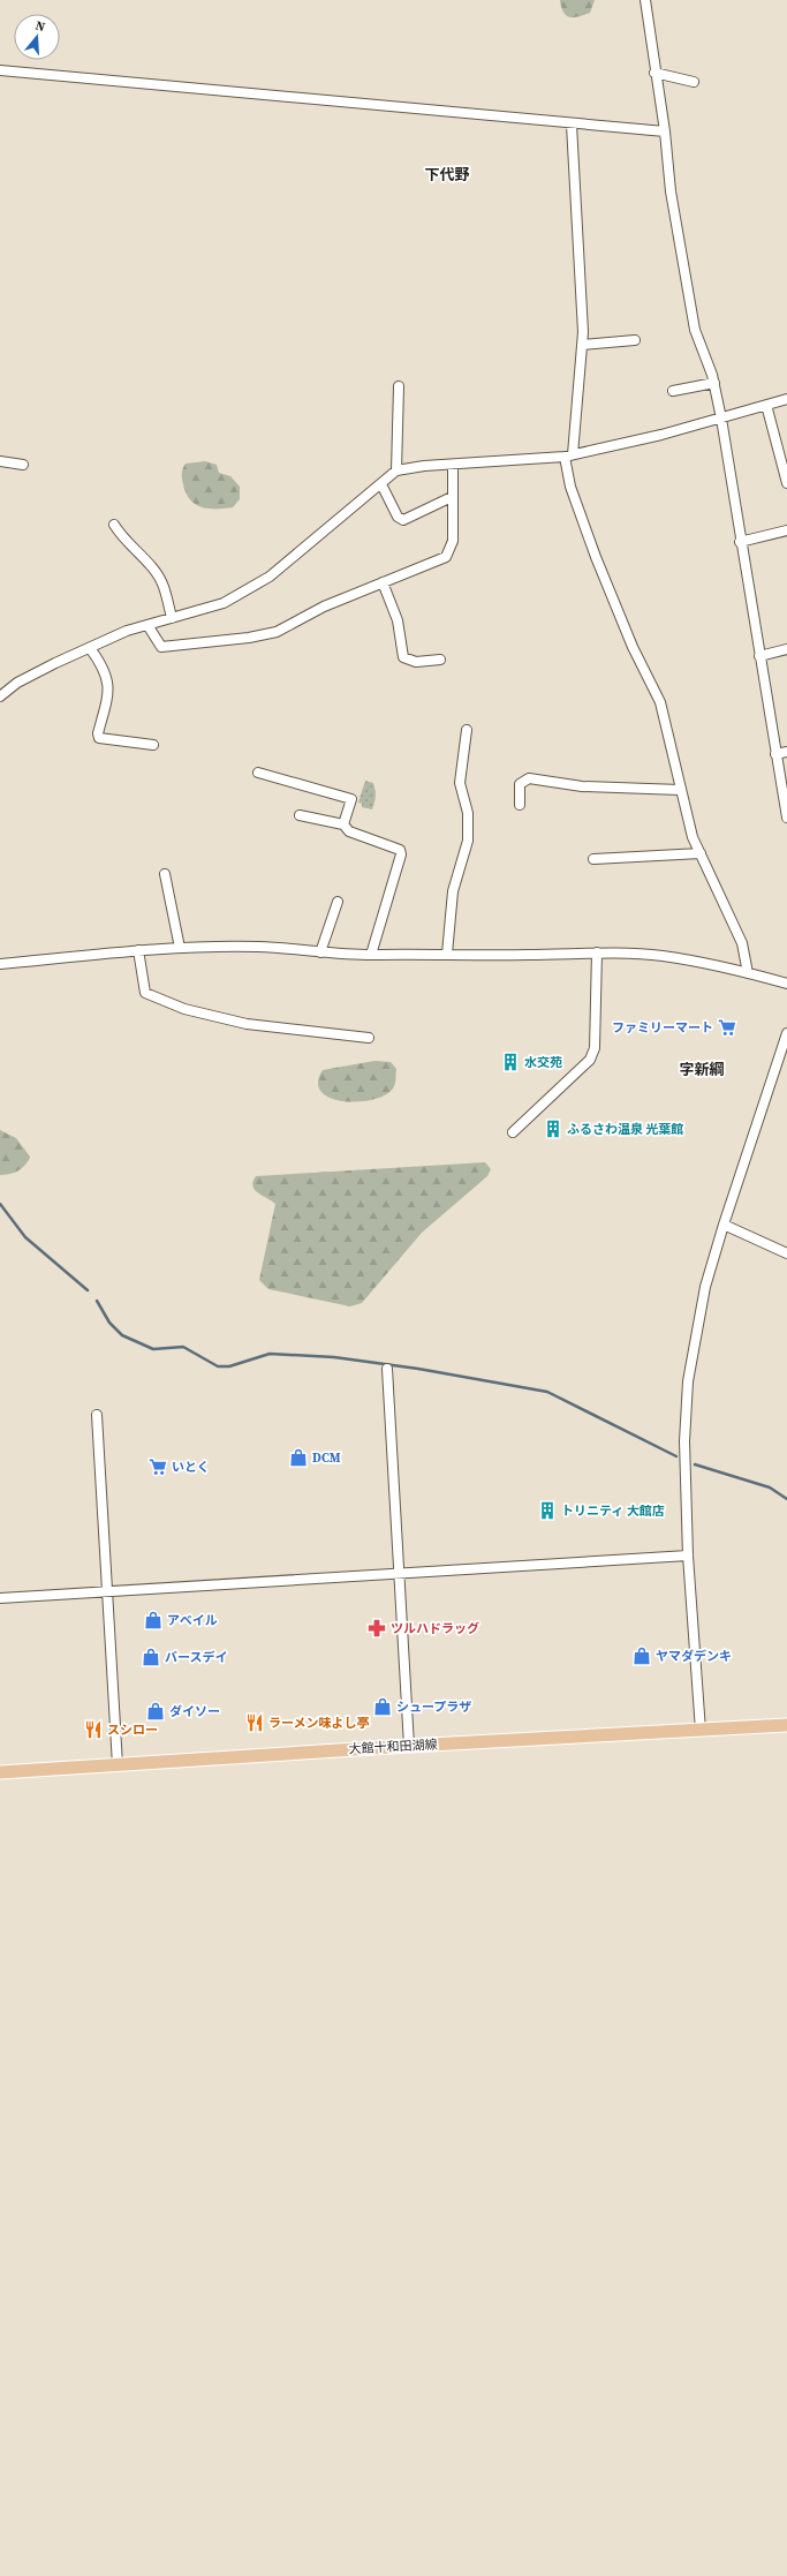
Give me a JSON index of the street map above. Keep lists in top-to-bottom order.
{
  "streets": {
    "main road": ["大館十和田湖線"]
  },
  "districts": ["下代野", "字新綱"],
  "places": {
    "supermarket": ["ファミリーマート", "いとく"],
    "building": ["水交苑", "ふるさわ温泉 光葉館", "トリニティ 大館店"],
    "shop": [
      "DCM",
      "アベイル",
      "ヤマダデンキ",
      "バースデイ",
      "シュープラザ",
      "ダイソー"
    ],
    "pharmacy": ["ツルハドラッグ"],
    "restaurant": ["ラーメン味よし亭", "スシロー"]
  },
  "north": "top"
}
